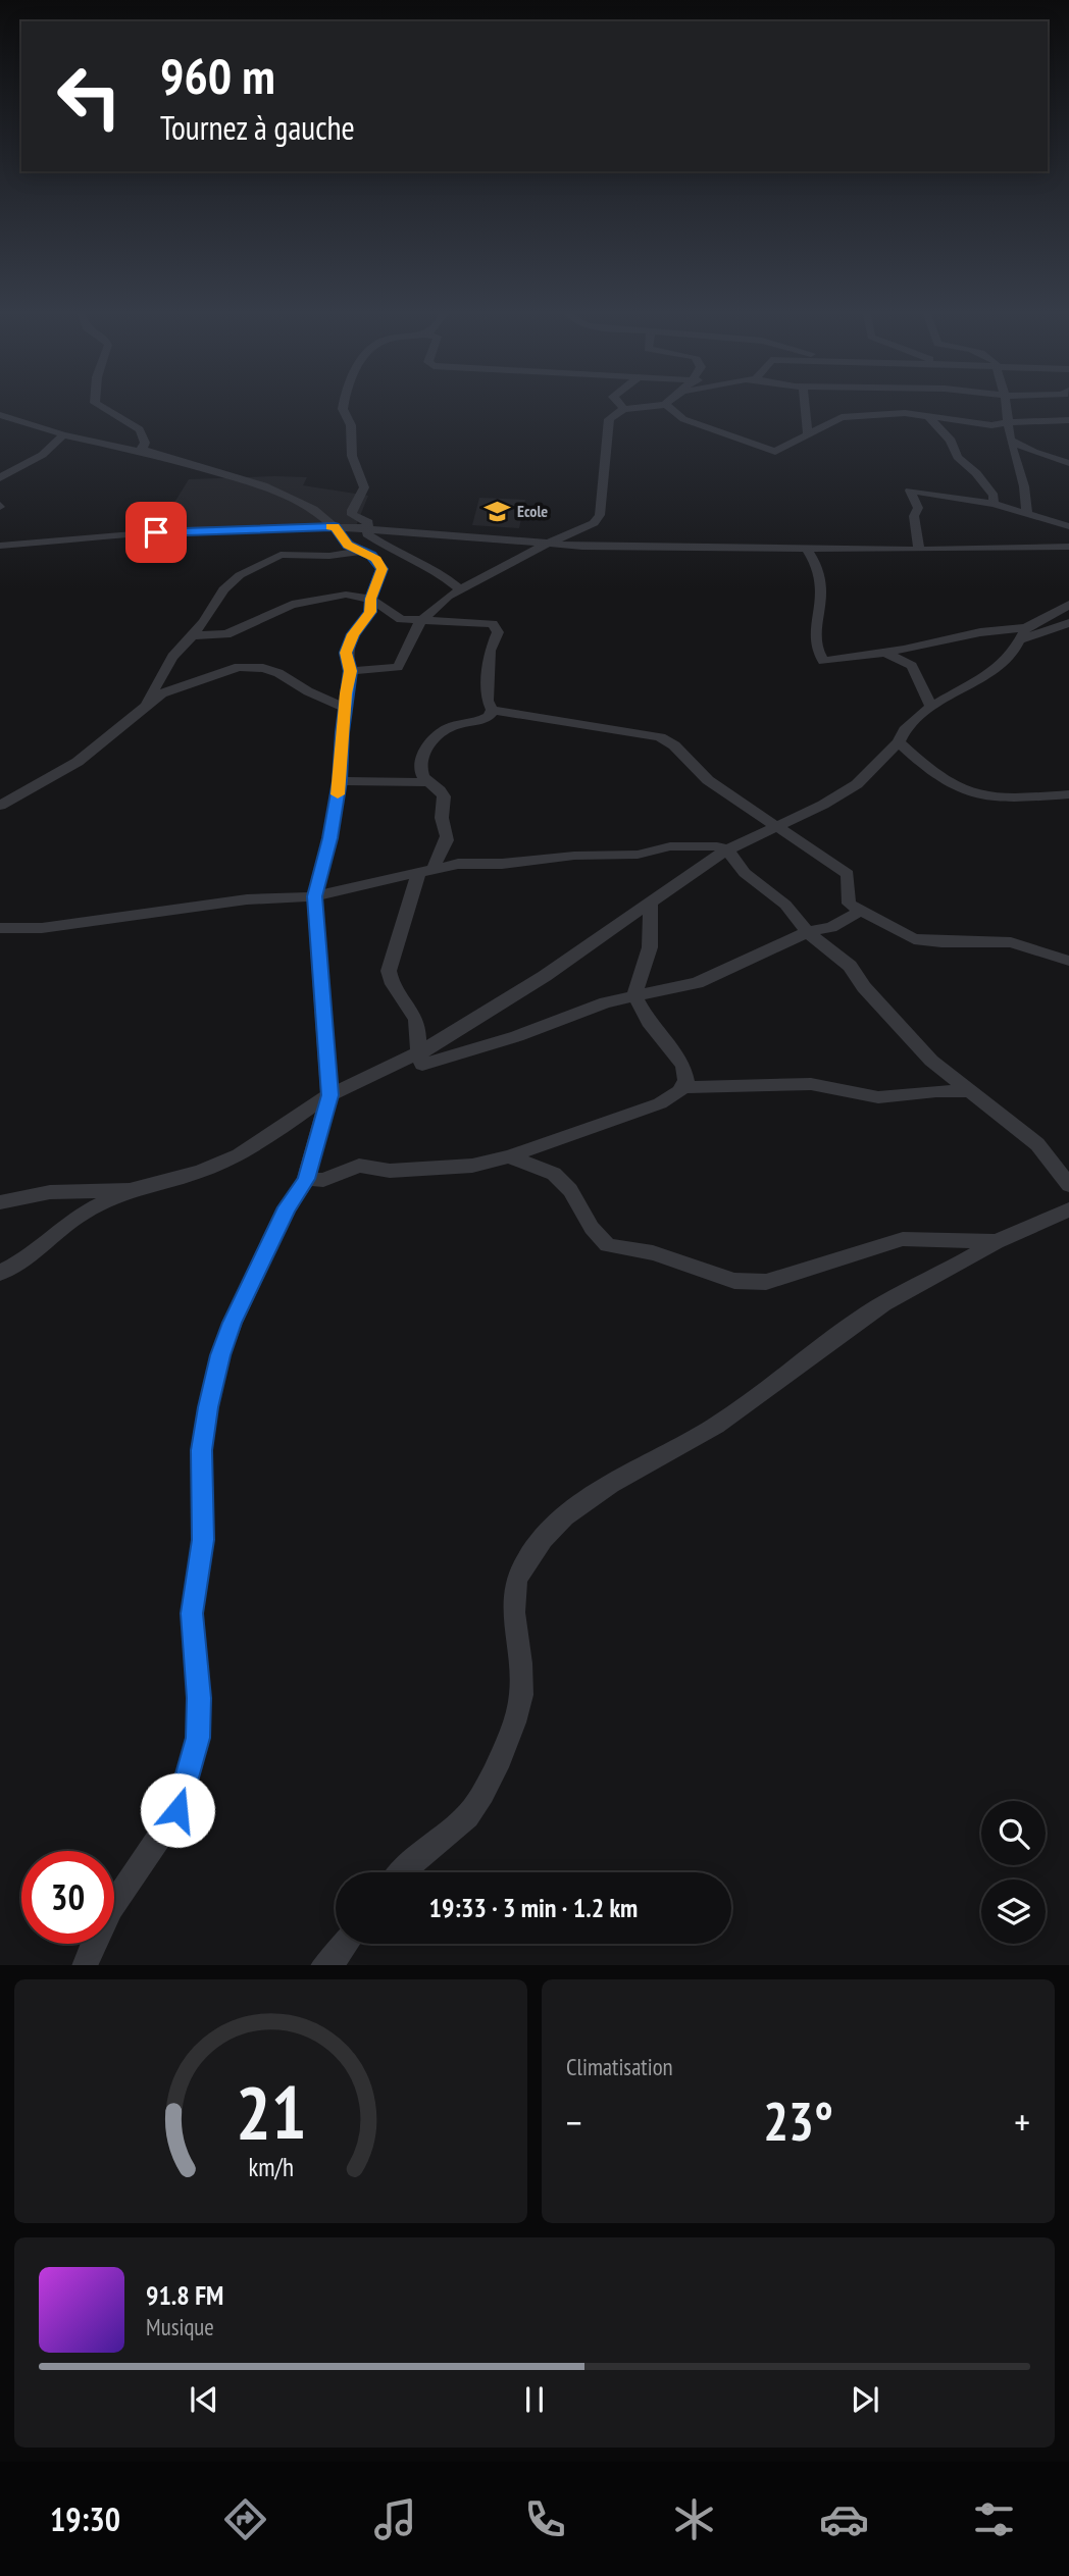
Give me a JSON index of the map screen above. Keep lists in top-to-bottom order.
{
  "places": {
    "school or university": ["Ecole"]
  },
  "page": {
    "turn": ["960 m", "Tournez à gauche"],
    "limit": "30",
    "trip": "19:33 · 3 min · 1.2 km",
    "tile": "Climatisation",
    "heat": ["−", "23°", "+"],
    "song": ["91.8 FM", "Musique"],
    "tabs": "19:30",
    "gauge": ["21", "km/h"]
  }
}
